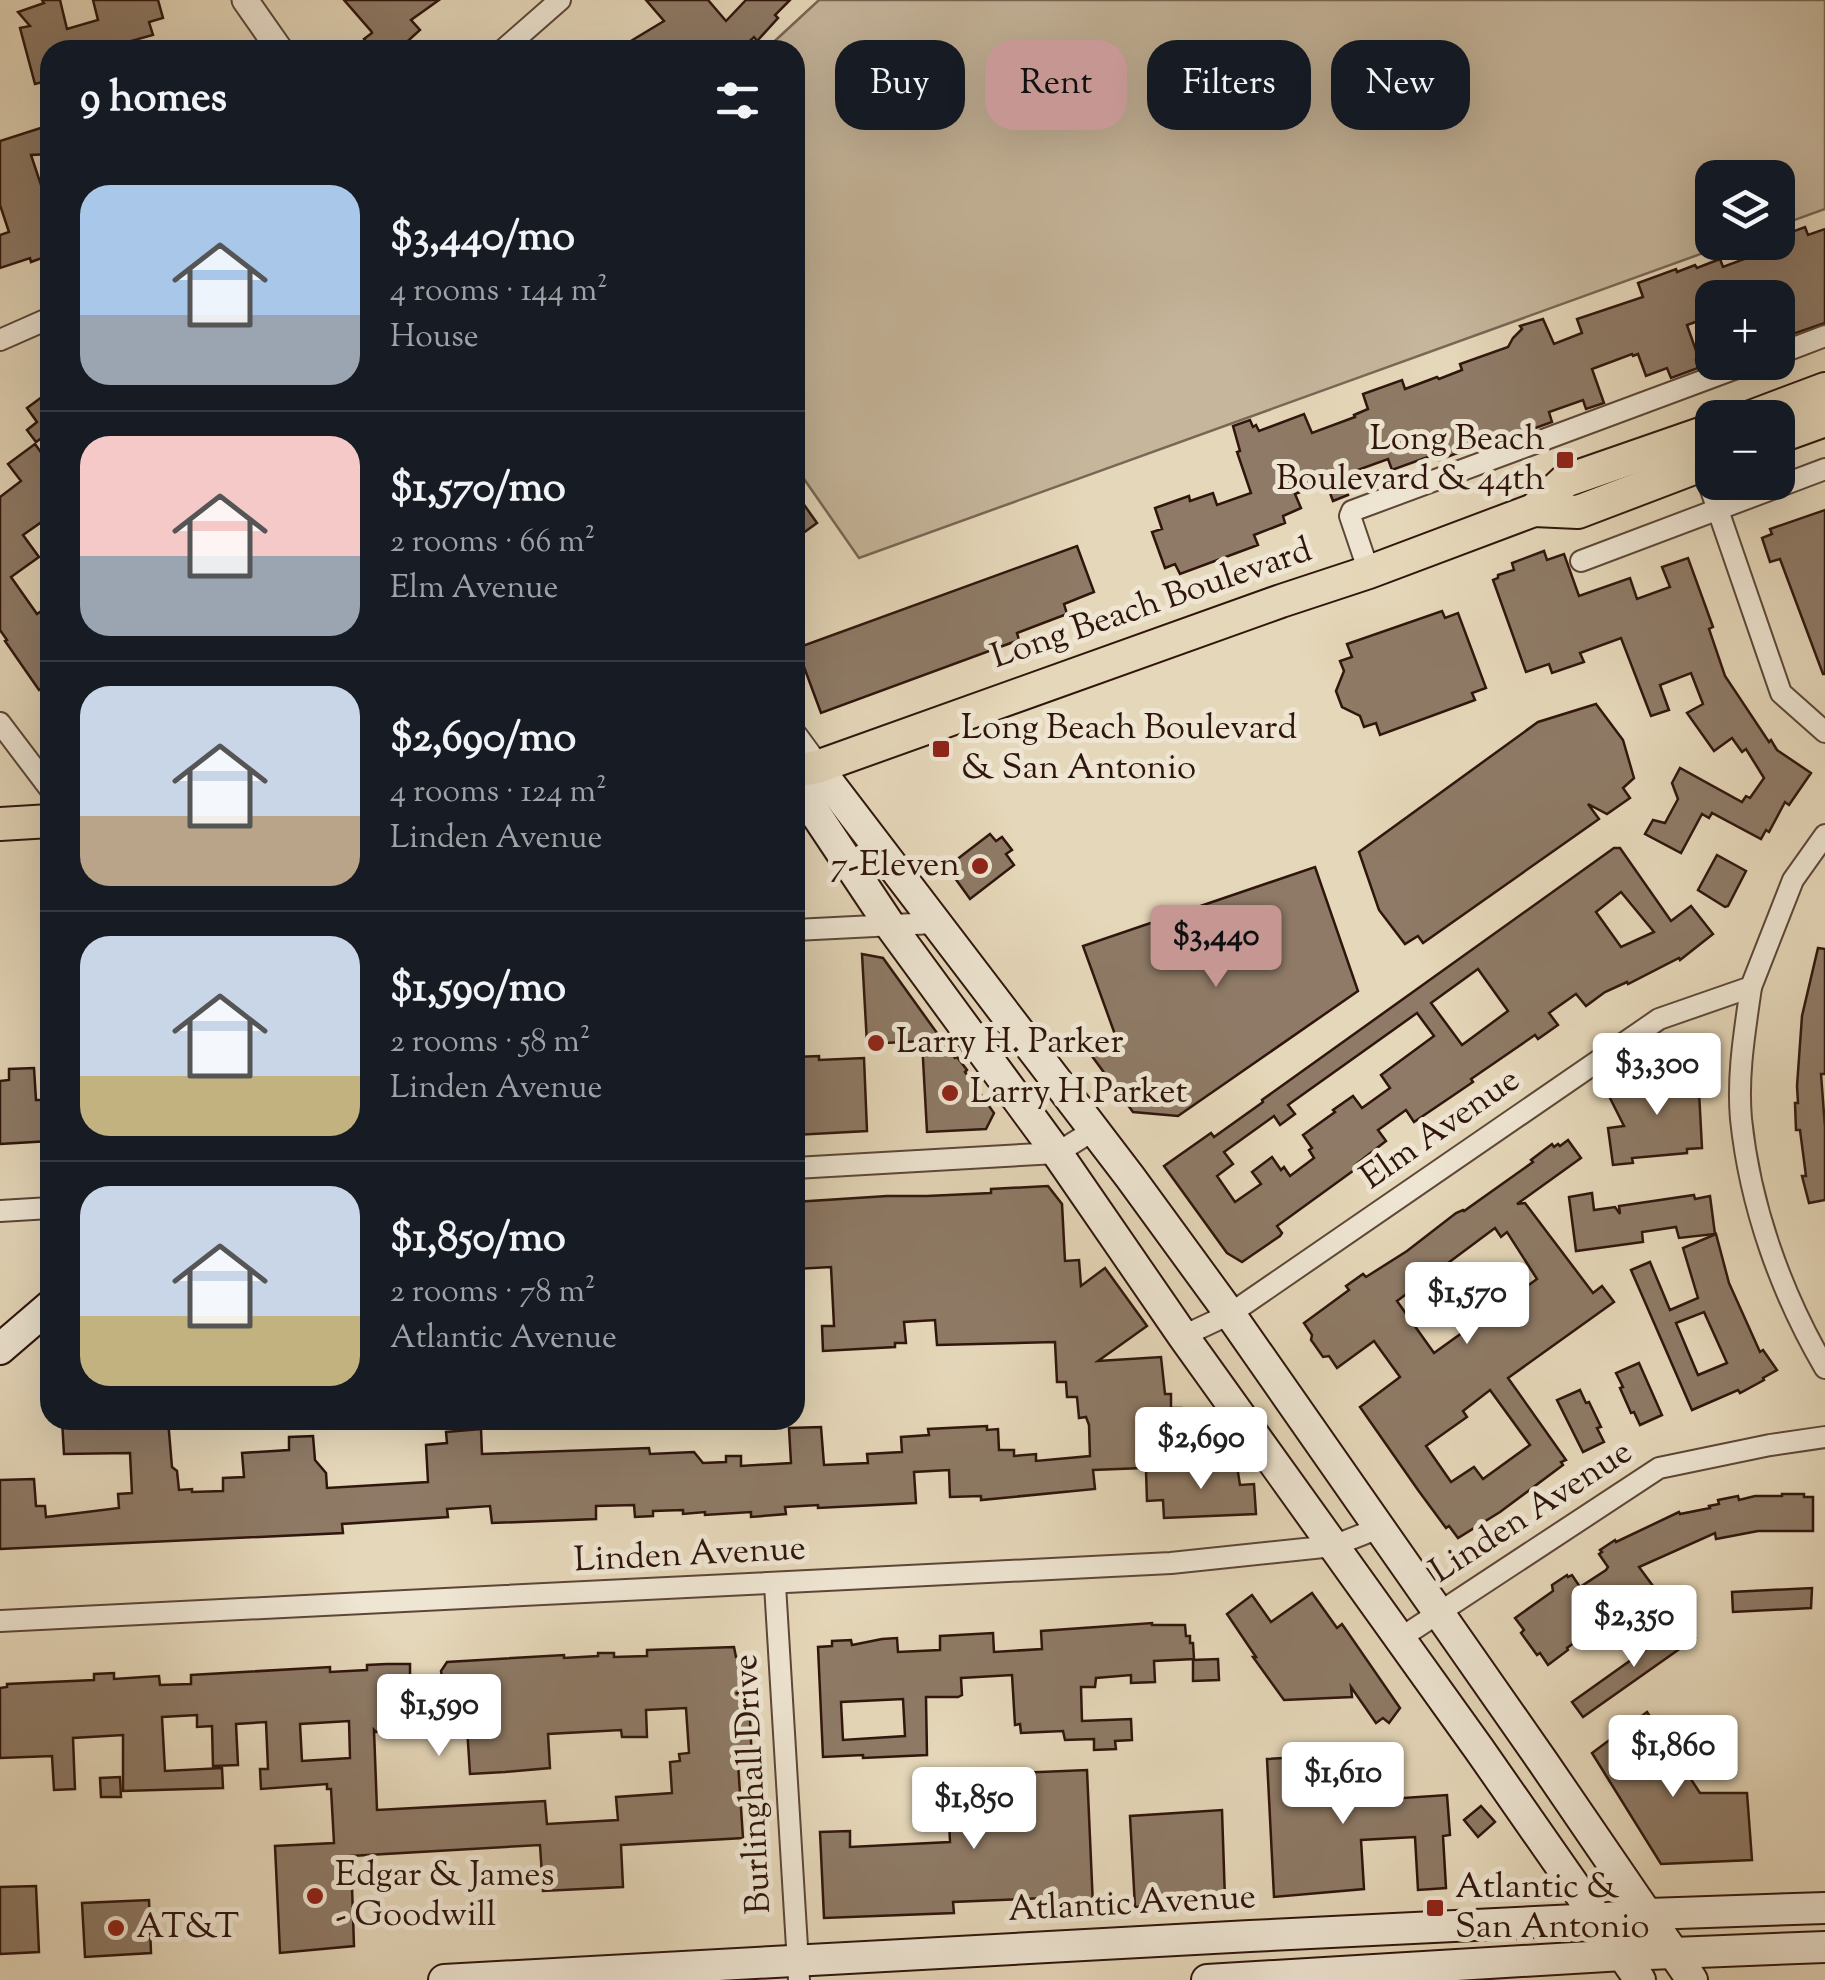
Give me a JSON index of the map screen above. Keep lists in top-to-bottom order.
{
  "streets": {
    "main road": ["Long Beach Boulevard", "Atlantic Avenue"],
    "street": ["Elm Avenue", "Linden Avenue", "Burlinghall Drive"]
  },
  "crossings": [
    ["Linden Avenue", "Burlinghall Drive"],
    ["Burlinghall Drive", "Atlantic Avenue"]
  ],
  "places": {
    "transit": ["Long Beach Boulevard & 44th", "Long Beach Boulevard & San Antonio", "Atlantic & San Antonio"],
    "other": [
      "7-Eleven",
      "Larry H. Parker",
      "Larry H Parket",
      "Edgar & James - Goodwill",
      "AT&T"
    ]
  },
  "page": {
    "chip": [
      "Buy",
      "Rent",
      "Filters",
      "New"
    ],
    "heading": "9 homes",
    "map_buttons": ["+", "−"],
    "list": [
      {
        "name": "$3,440/mo",
        "note": "4 rooms · 144 m² · House"
      },
      {
        "name": "$1,570/mo",
        "note": "2 rooms · 66 m² · Elm Avenue"
      },
      {
        "name": "$2,690/mo",
        "note": "4 rooms · 124 m² · Linden Avenue"
      },
      {
        "name": "$1,590/mo",
        "note": "2 rooms · 58 m² · Linden Avenue"
      },
      {
        "name": "$1,850/mo",
        "note": "2 rooms · 78 m² · Atlantic Avenue"
      }
    ],
    "price": [
      "$3,440",
      "$3,300",
      "$1,570",
      "$2,690",
      "$2,350",
      "$1,590",
      "$1,860",
      "$1,610",
      "$1,850"
    ]
  }
}
